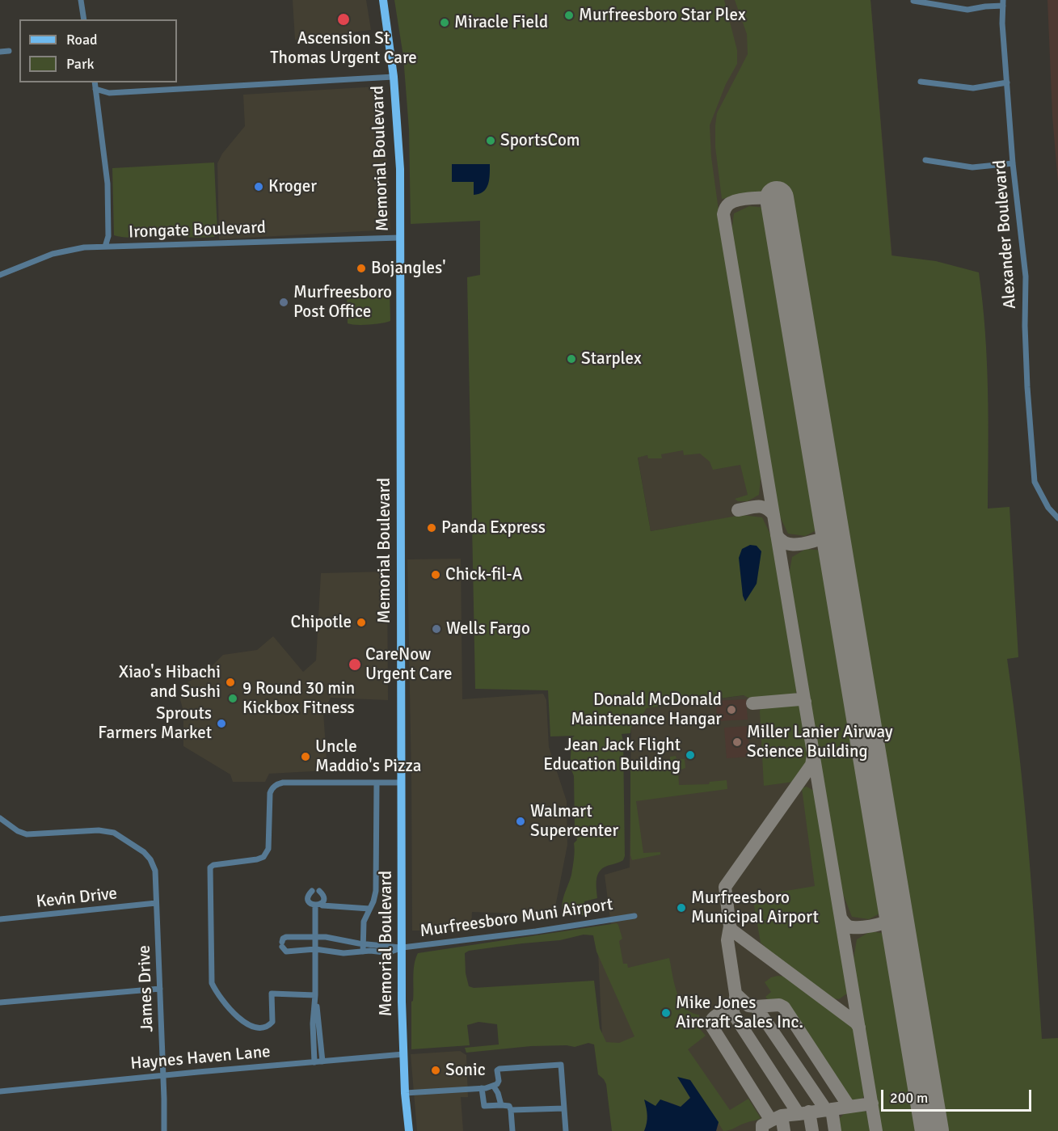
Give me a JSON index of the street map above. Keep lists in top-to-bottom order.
{
  "streets": {
    "main road": ["Memorial Boulevard"],
    "street": [
      "Irongate Boulevard",
      "Alexander Boulevard",
      "Kevin Drive",
      "Murfreesboro Muni Airport",
      "James Drive",
      "Haynes Haven Lane"
    ]
  },
  "crossings": [
    ["Memorial Boulevard", "Irongate Boulevard"],
    ["Memorial Boulevard", "Murfreesboro Muni Airport"],
    ["Memorial Boulevard", "Haynes Haven Lane"],
    ["Kevin Drive", "James Drive"],
    ["James Drive", "Haynes Haven Lane"]
  ],
  "places": [
    "Murfreesboro Star Plex",
    "Ascension St Thomas Urgent Care",
    "Miracle Field",
    "SportsCom",
    "Kroger",
    "Bojangles'",
    "Murfreesboro Post Office",
    "Starplex",
    "Panda Express",
    "Chick-fil-A",
    "Chipotle",
    "Wells Fargo",
    "CareNow Urgent Care",
    "Xiao's Hibachi and Sushi",
    "9 Round 30 min Kickbox Fitness",
    "Donald McDonald Maintenance Hangar",
    "Sprouts Farmers Market",
    "Miller Lanier Airway Science Building",
    "Jean Jack Flight Education Building",
    "Uncle Maddio's Pizza",
    "Walmart Supercenter",
    "Murfreesboro Municipal Airport",
    "Mike Jones Aircraft Sales Inc.",
    "Sonic"
  ],
  "legend": ["Road", "Park"],
  "scale_bar": "200 m"
}
